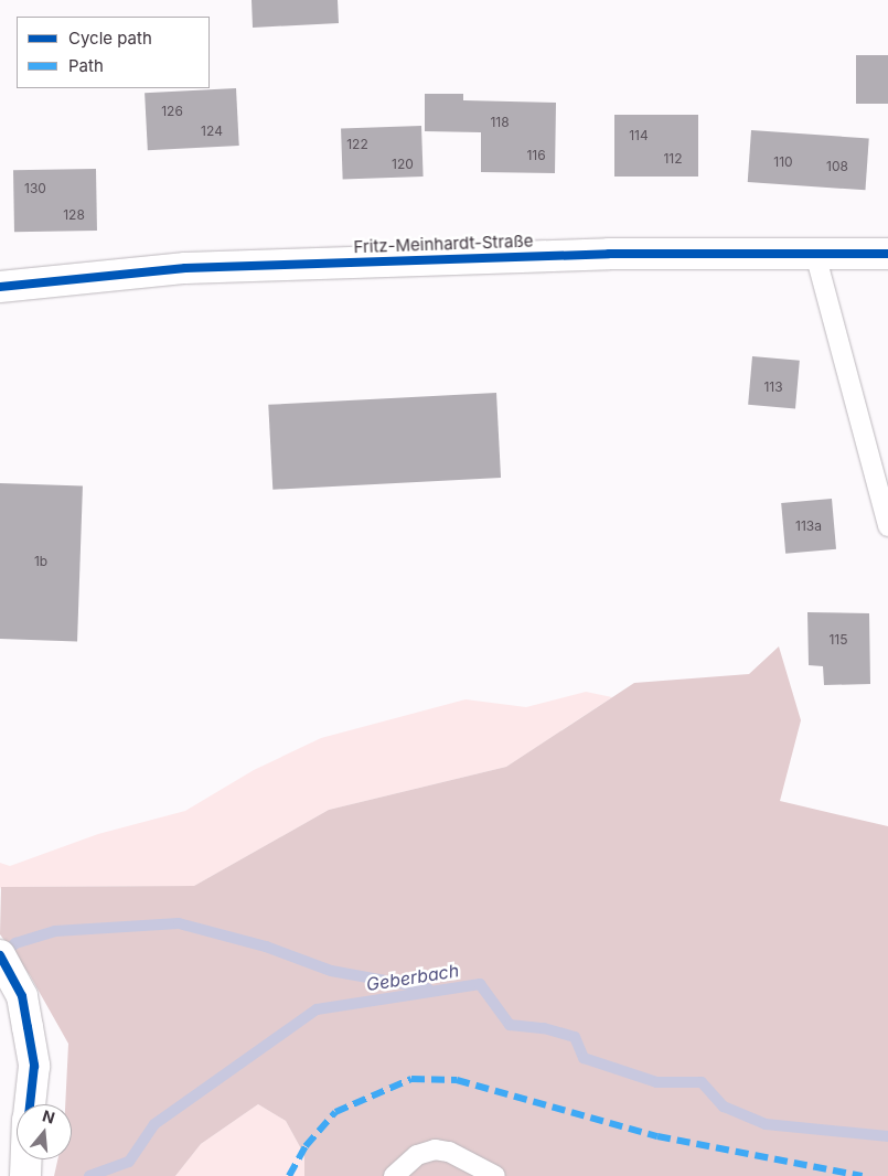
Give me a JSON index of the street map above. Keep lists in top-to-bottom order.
{
  "streets": {
    "street": ["Fritz-Meinhardt-Straße"]
  },
  "water": ["Geberbach"],
  "house_numbers": [
    "126",
    "118",
    "124",
    "114",
    "122",
    "116",
    "112",
    "110",
    "120",
    "108",
    "130",
    "128",
    "113",
    "113a",
    "1b",
    "115"
  ],
  "legend": ["Cycle path", "Path"],
  "north": "top"
}
